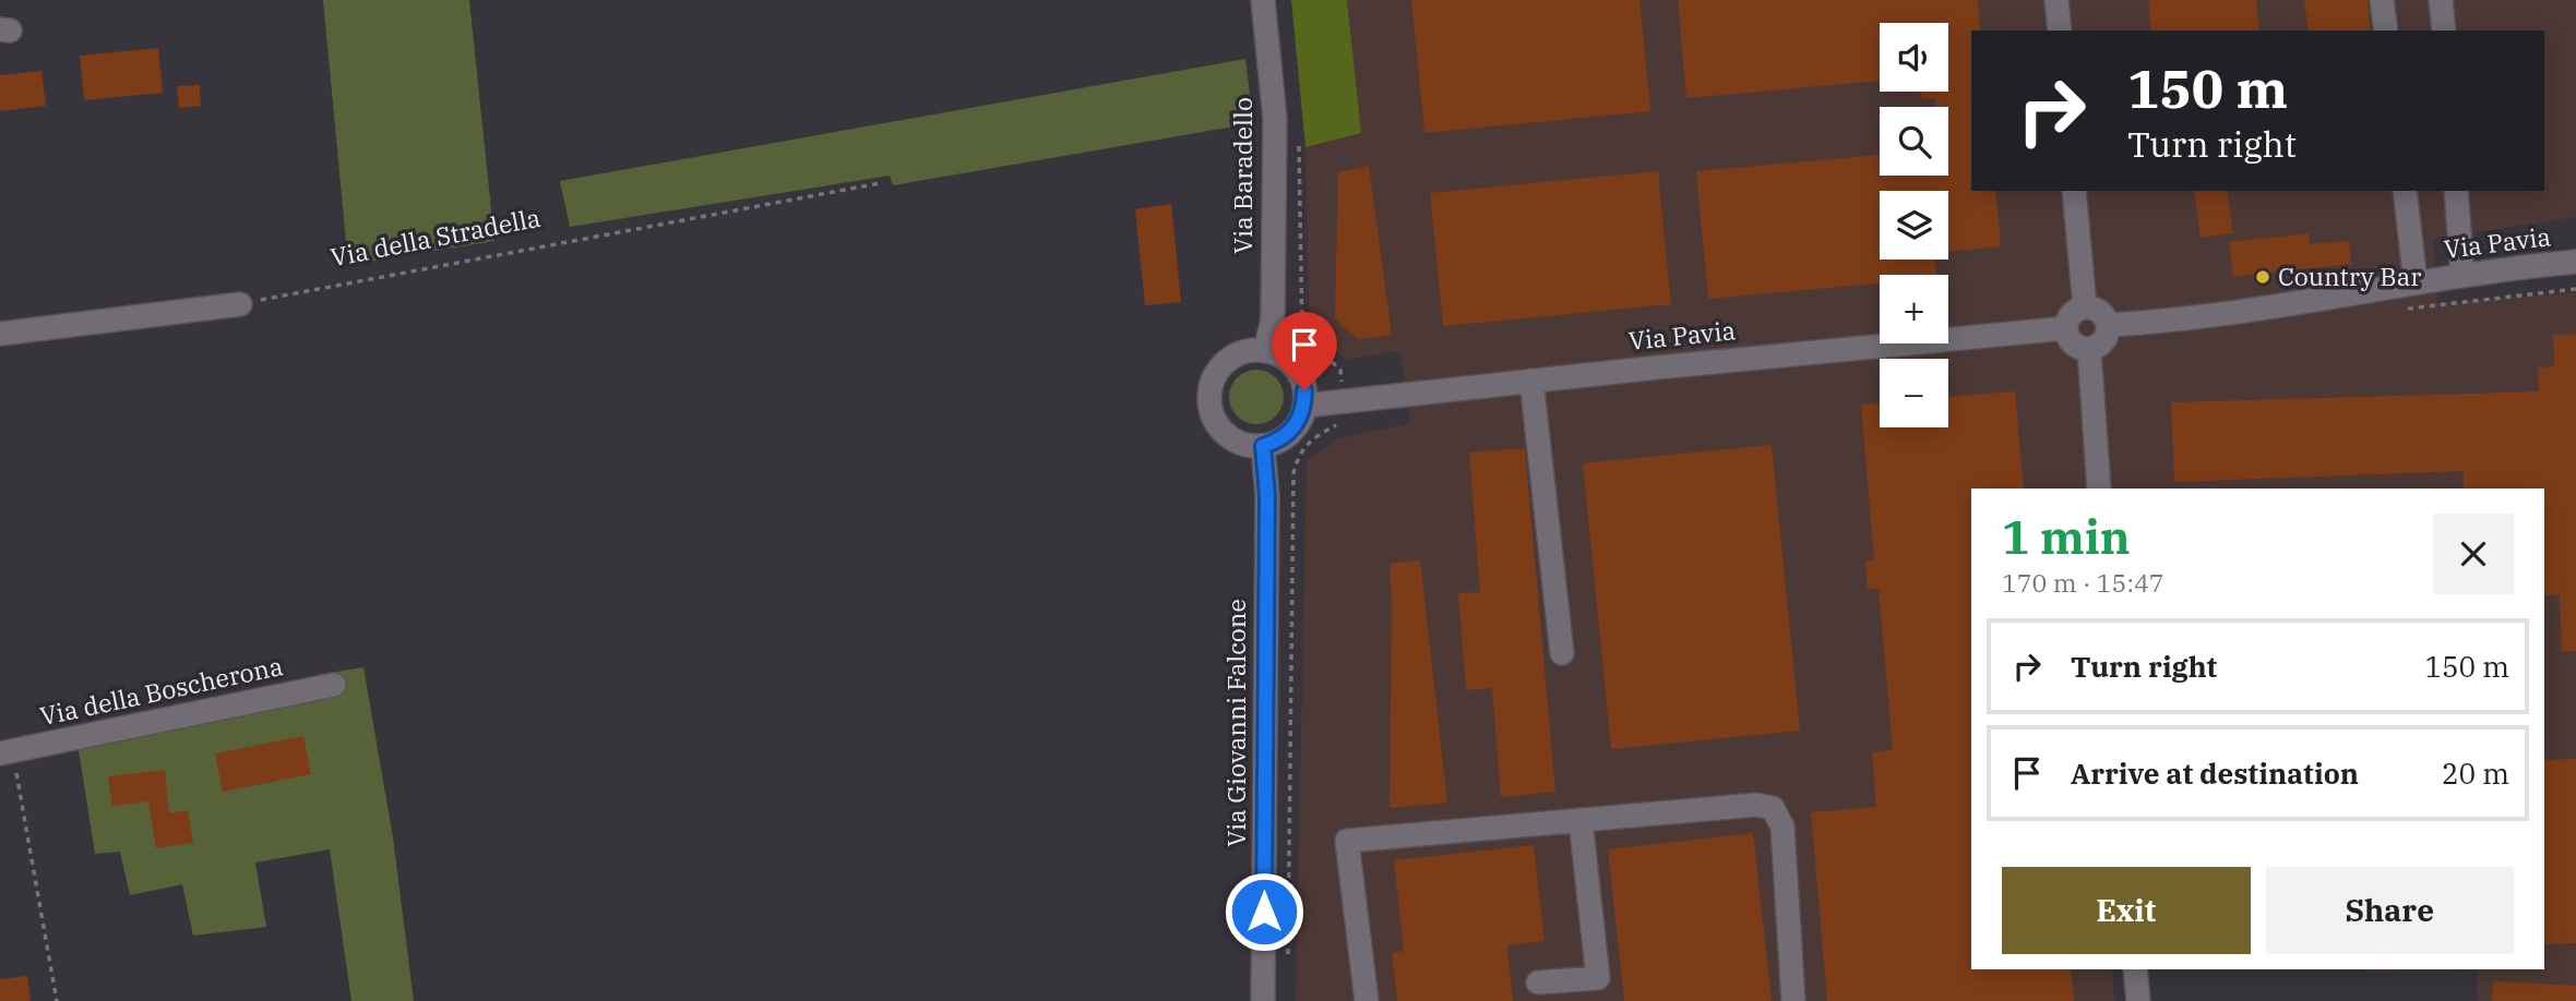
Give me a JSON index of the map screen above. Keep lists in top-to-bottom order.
{
  "streets": {
    "street": [
      "Via Baradello",
      "Via Pavia",
      "Via della Boscherona",
      "Via Giovanni Falcone"
    ],
    "path": ["Via della Stradella"]
  },
  "crossings": [
    ["Via Baradello", "Via Pavia"],
    ["Via Baradello", "Via Giovanni Falcone"],
    ["Via Pavia", "Via Giovanni Falcone"]
  ],
  "places": ["Country Bar"],
  "page": {
    "map_buttons": ["+", "−"],
    "turn": ["150 m", "Turn right"],
    "heading": ["1 min", "170 m · 15:47"],
    "list": [
      {
        "name": "Turn right",
        "value": "150 m"
      },
      {
        "name": "Arrive at destination",
        "value": "20 m"
      }
    ],
    "buttons": ["Exit", "Share"]
  }
}
